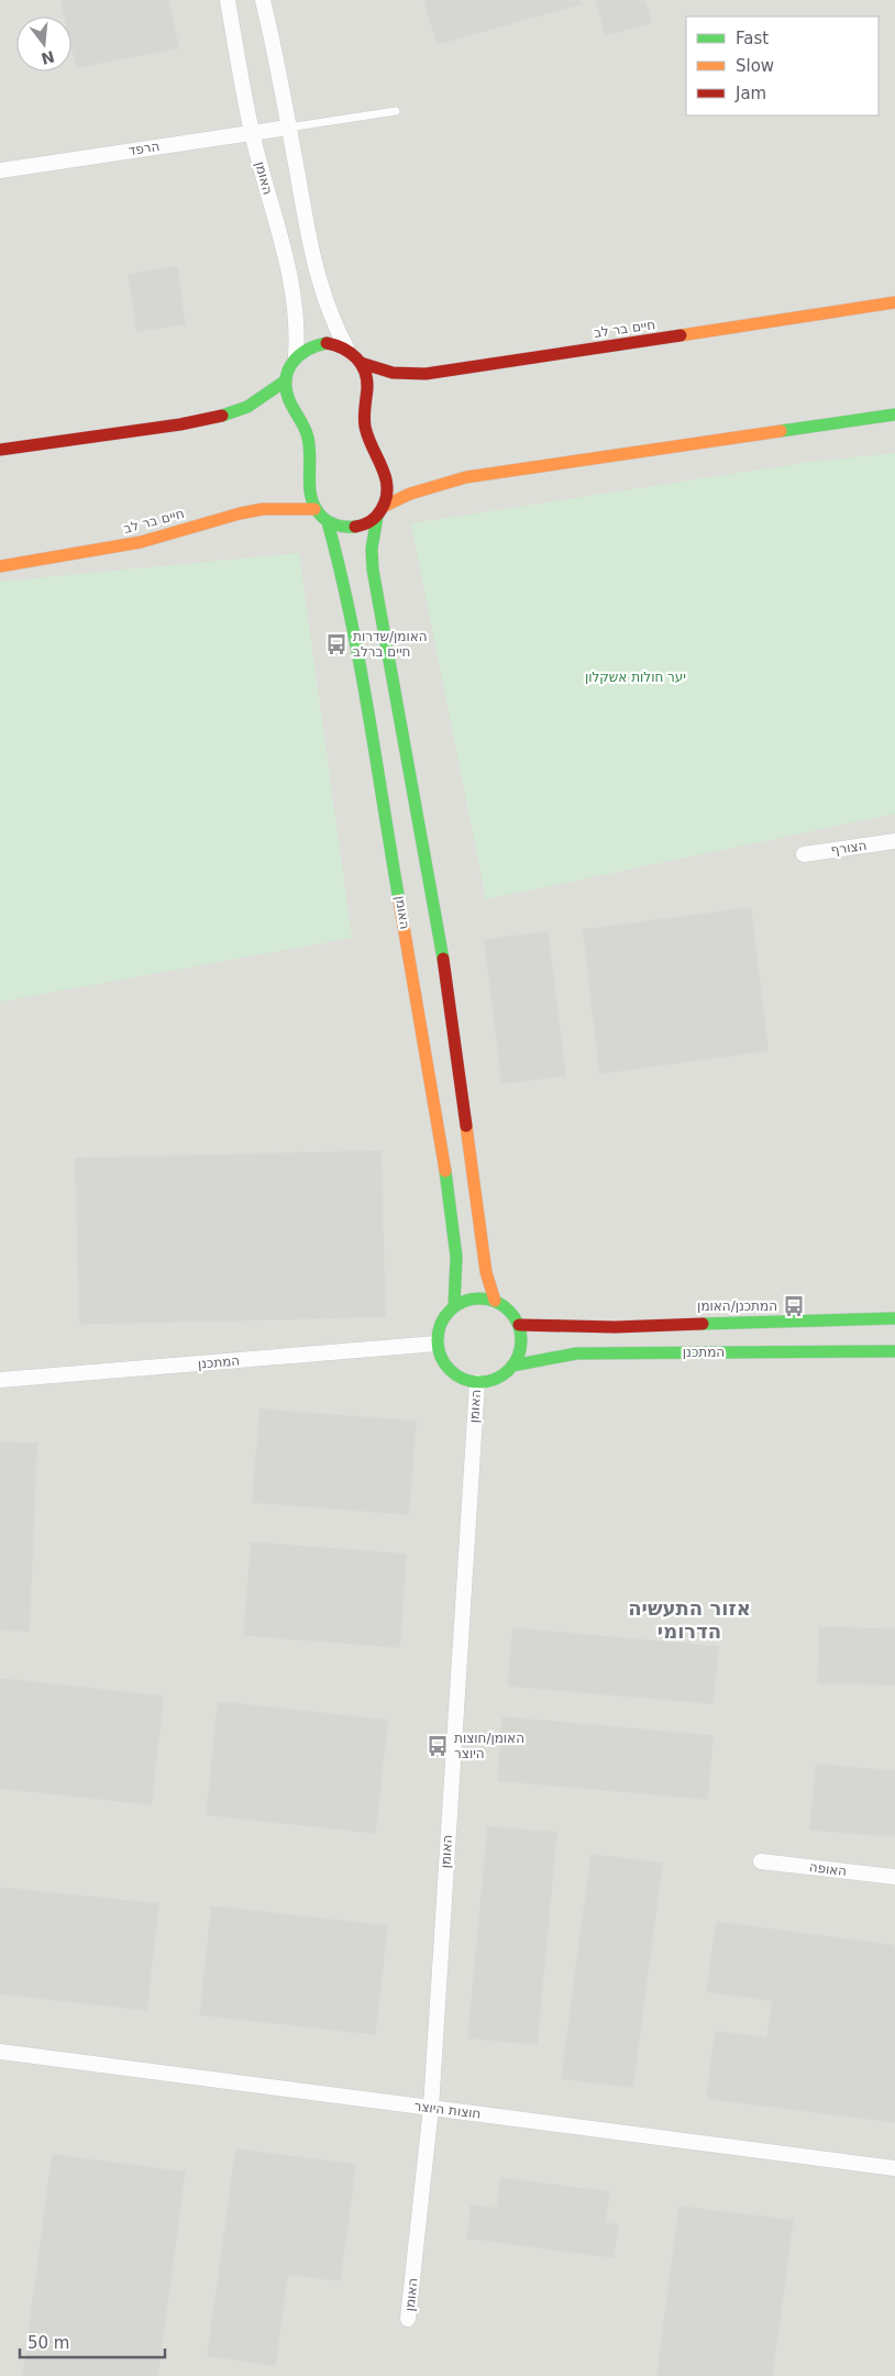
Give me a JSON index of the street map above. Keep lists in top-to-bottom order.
{
  "streets": {
    "street": [
      "הרפד",
      "האומן",
      "חיים בר לב",
      "הצורף",
      "המתכנן",
      "האופה",
      "חוצות היוצר"
    ]
  },
  "crossings": [
    ["הרפד", "האומן"],
    ["האומן", "המתכנן"],
    ["האומן", "חוצות היוצר"]
  ],
  "districts": ["אזור התעשיה הדרומי"],
  "parks": ["יער חולות אשקלון"],
  "places": {
    "bus stop": ["האומן/שדרות חיים ברלב", "המתכנן/האומן", "האומן/חוצות היוצר"]
  },
  "legend": ["Fast", "Slow", "Jam"],
  "scale_bar": "50 m",
  "north": "bottom"
}
